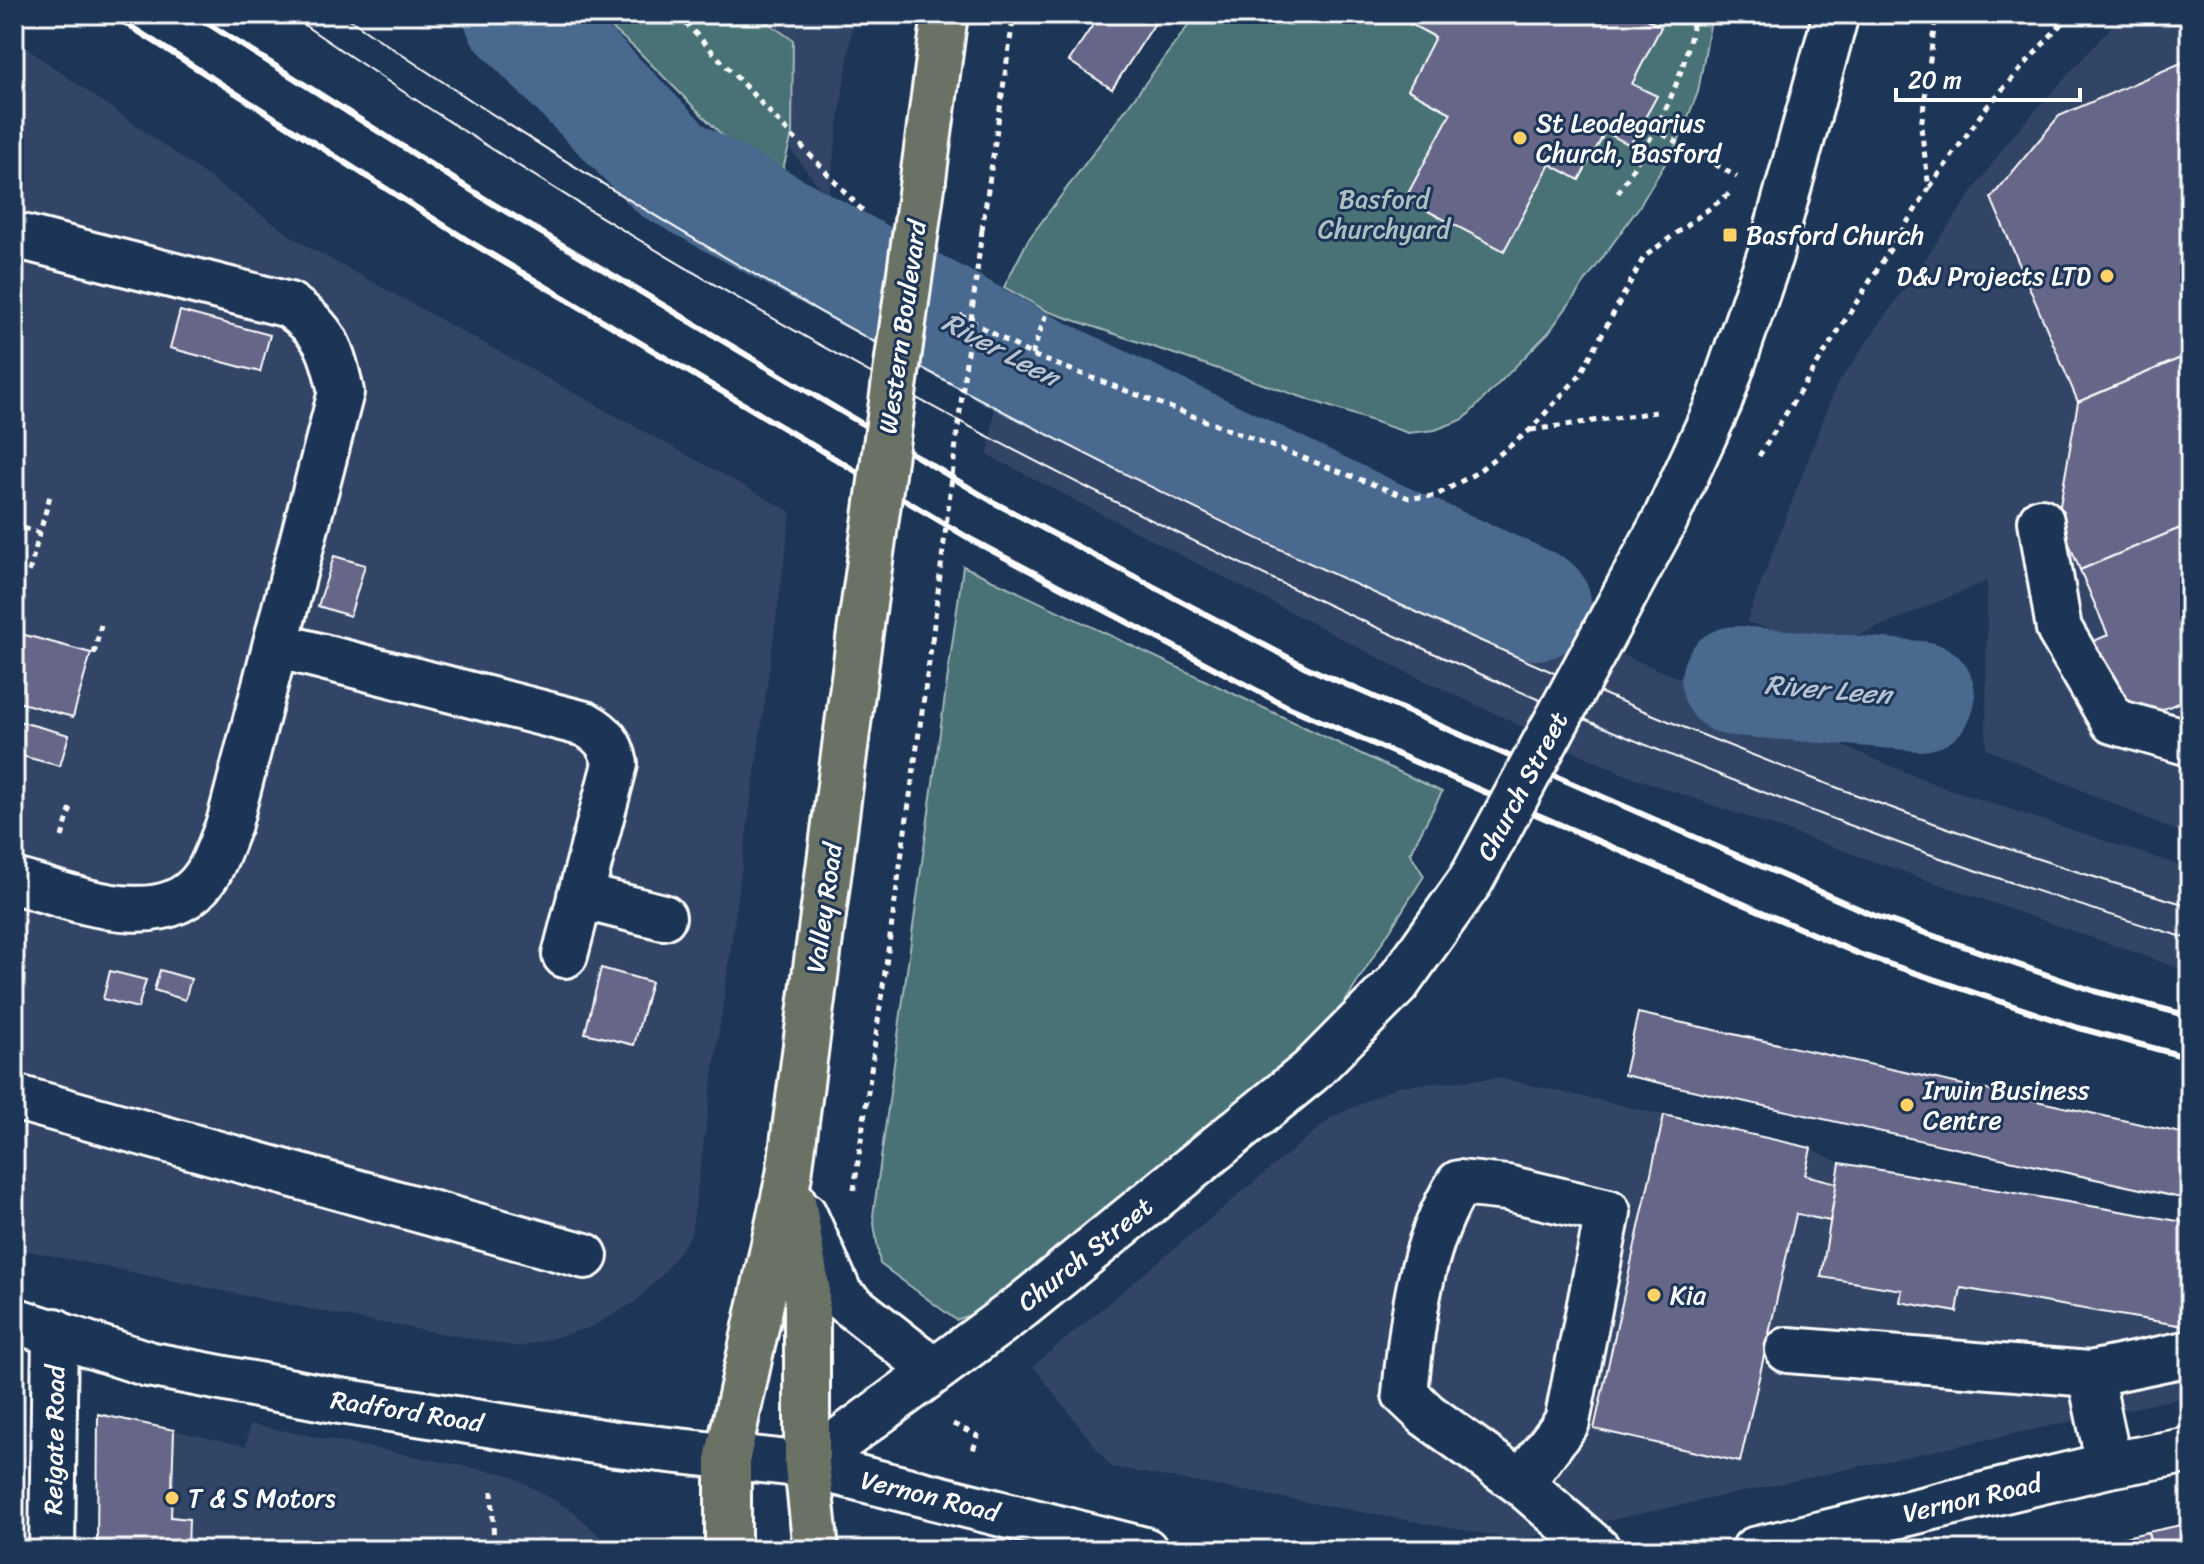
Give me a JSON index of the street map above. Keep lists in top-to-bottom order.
{
  "streets": {
    "highway": ["Western Boulevard", "Valley Road"],
    "street": [
      "Church Street",
      "Radford Road",
      "Reigate Road",
      "Vernon Road"
    ]
  },
  "crossings": [
    ["Western Boulevard", "Valley Road"],
    ["Church Street", "Valley Road"],
    ["Church Street", "Radford Road"],
    ["Church Street", "Vernon Road"],
    ["Valley Road", "Radford Road"],
    ["Valley Road", "Vernon Road"],
    ["Radford Road", "Reigate Road"],
    ["Radford Road", "Vernon Road"]
  ],
  "water": ["River Leen"],
  "parks": ["Basford Churchyard"],
  "places": {
    "other": [
      "St Leodegarius Church, Basford",
      "D&J Projects LTD",
      "Irwin Business Centre",
      "Kia",
      "T & S Motors"
    ],
    "transit": ["Basford Church"]
  },
  "scale_bar": "20 m"
}
